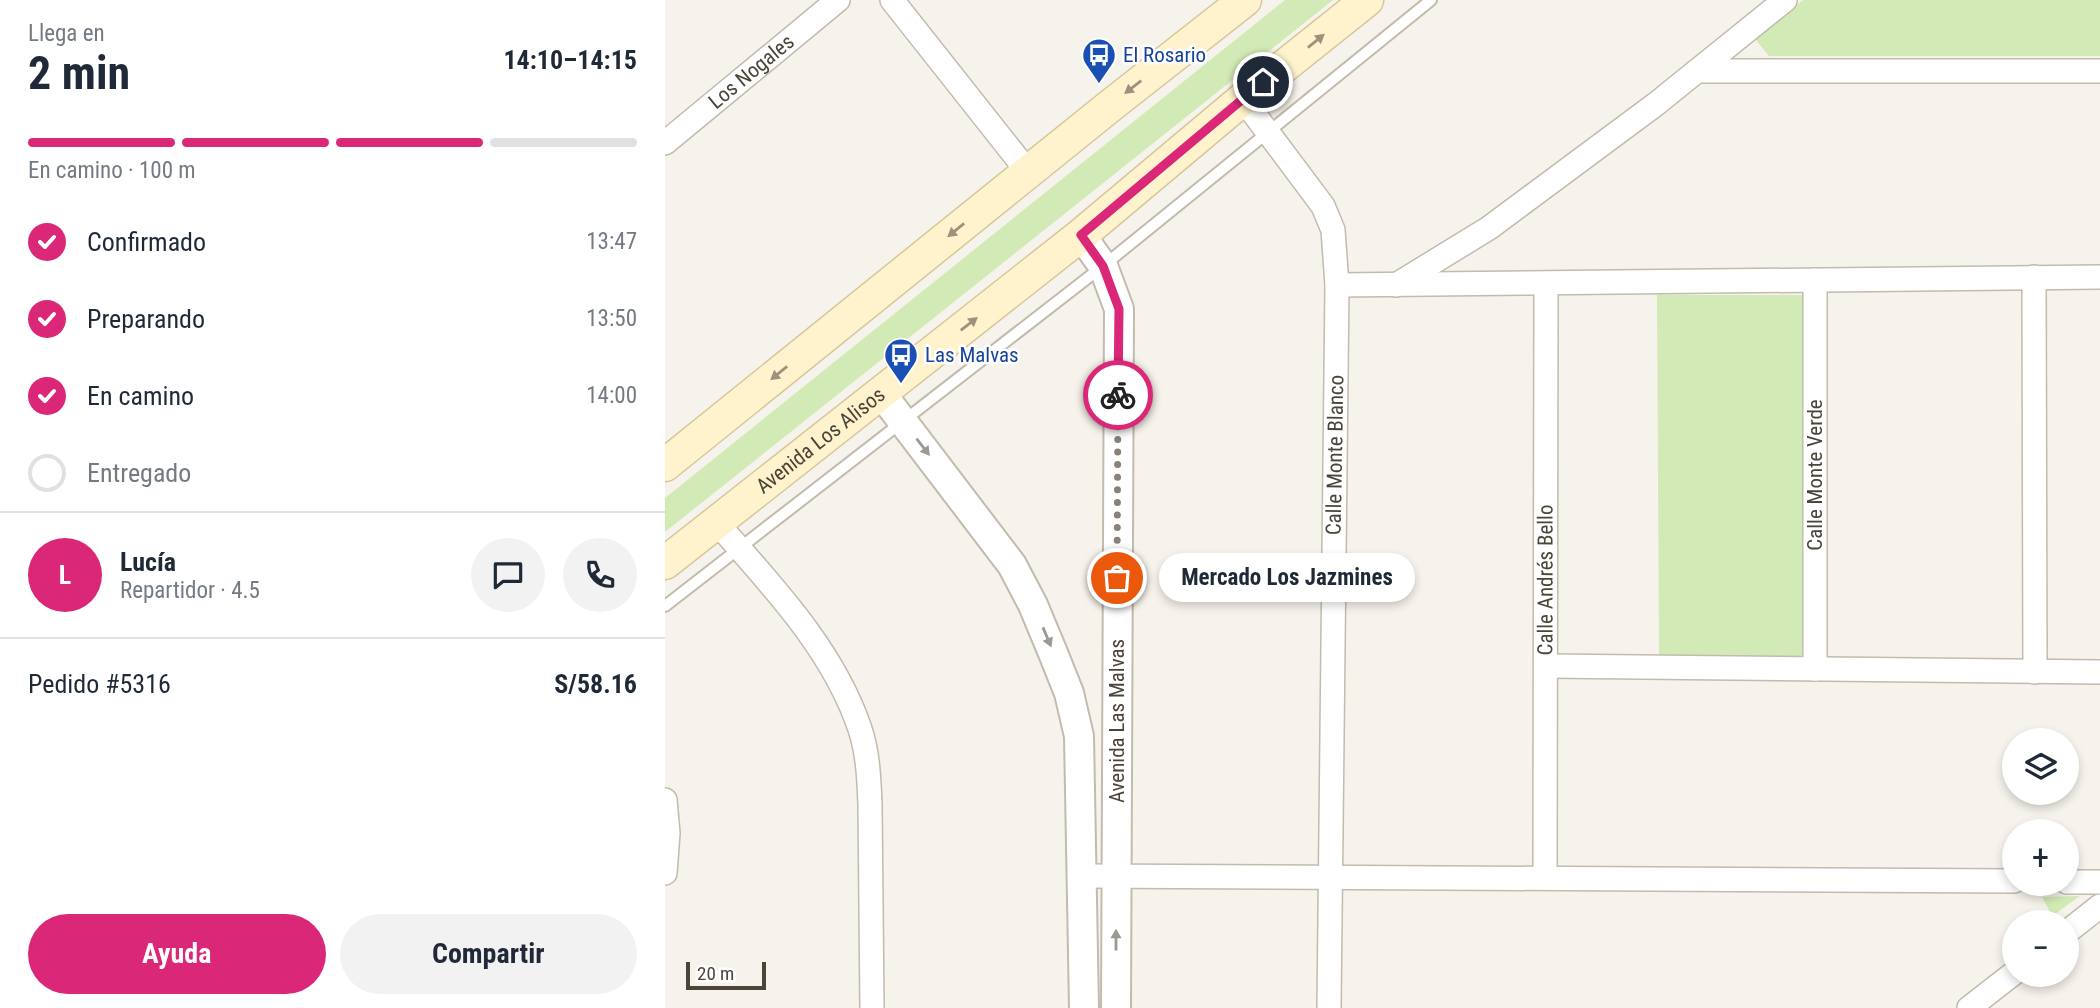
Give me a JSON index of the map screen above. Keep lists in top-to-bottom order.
{
  "streets": {
    "main road": ["Avenida Los Alisos"],
    "street": [
      "Los Nogales",
      "Calle Monte Blanco",
      "Calle Monte Verde",
      "Calle Andrés Bello",
      "Avenida Las Malvas"
    ]
  },
  "crossings": [
    ["Avenida Los Alisos", "Calle Monte Blanco"],
    ["Avenida Los Alisos", "Avenida Las Malvas"]
  ],
  "places": {
    "bus stop": ["El Rosario", "Las Malvas"],
    "other": ["Mercado Los Jazmines"]
  },
  "scale_bar": "20 m",
  "page": {
    "heading": ["2 min", "Llega en", "14:10–14:15"],
    "panel": [
      "Lucía",
      "Repartidor · 4.5",
      "Pedido #5316",
      "S/58.16"
    ],
    "bar": "En camino · 100 m",
    "list": [
      ["Confirmado", "13:47"],
      ["Preparando", "13:50"],
      ["En camino", "14:00"],
      "Entregado"
    ],
    "round": "L",
    "bubble": "Mercado Los Jazmines",
    "map_buttons": ["+", "−"],
    "buttons": ["Ayuda", "Compartir"],
    "scale": "20 m"
  }
}
